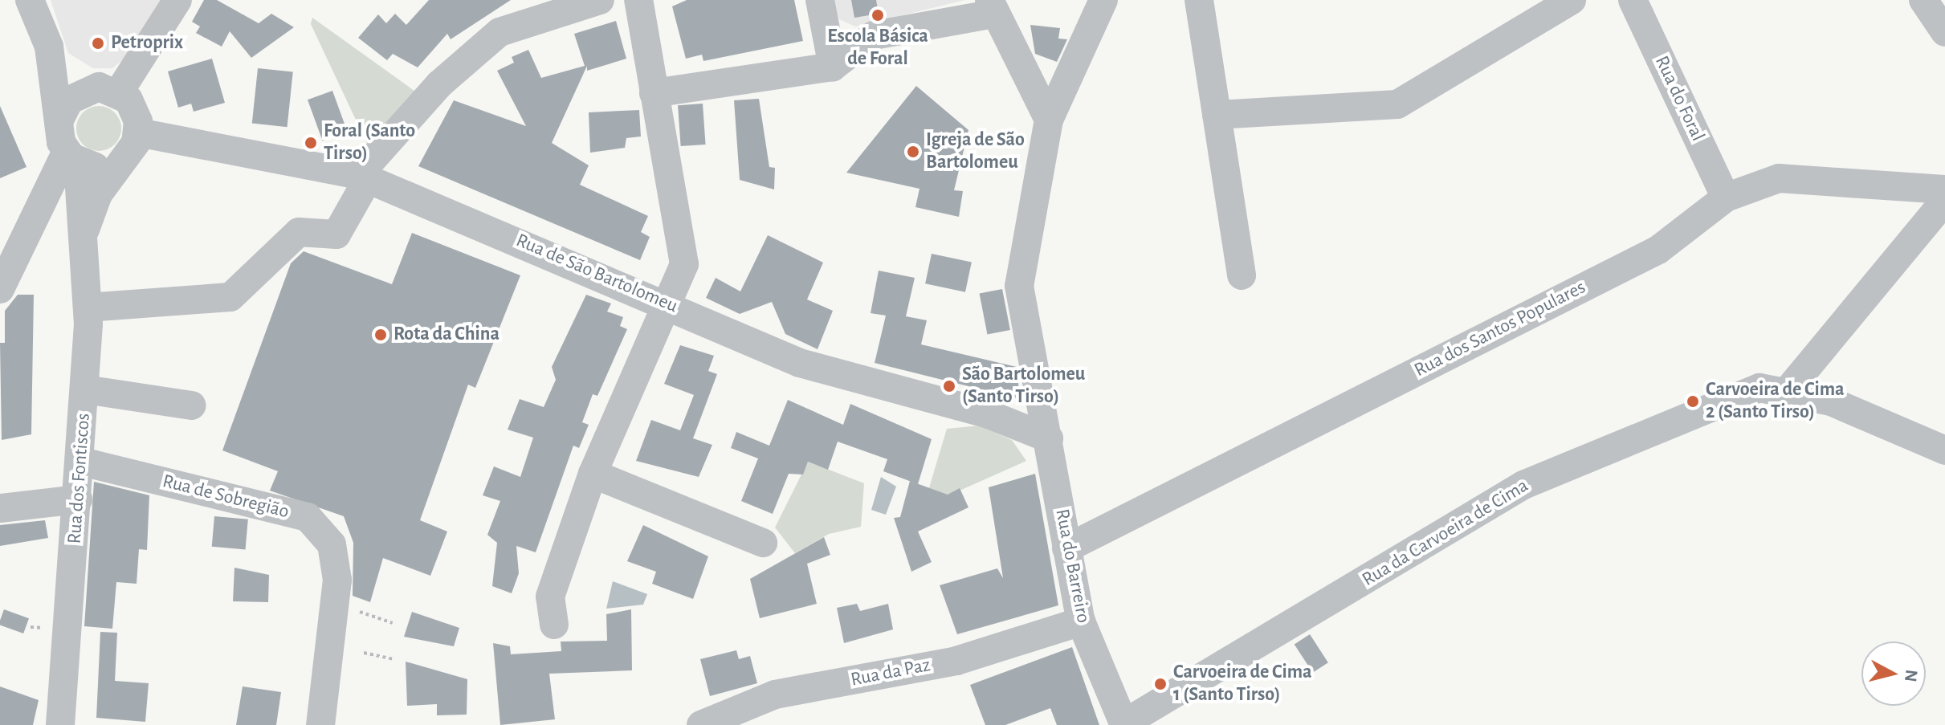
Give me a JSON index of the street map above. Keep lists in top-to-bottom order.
{
  "streets": {
    "street": [
      "Rua do Foral",
      "Rua de São Bartolomeu",
      "Rua dos Santos Populares",
      "Rua dos Fontiscos",
      "Rua de Sobregião",
      "Rua da Carvoeira de Cima",
      "Rua do Barreiro",
      "Rua da Paz"
    ]
  },
  "crossings": [
    ["Rua do Foral", "Rua dos Santos Populares"],
    ["Rua de São Bartolomeu", "Rua dos Fontiscos"],
    ["Rua de São Bartolomeu", "Rua do Barreiro"],
    ["Rua dos Santos Populares", "Rua do Barreiro"],
    ["Rua dos Fontiscos", "Rua de Sobregião"],
    ["Rua da Carvoeira de Cima", "Rua do Barreiro"],
    ["Rua do Barreiro", "Rua da Paz"]
  ],
  "places": [
    "Escola Básica de Foral",
    "Petroprix",
    "Foral (Santo Tirso)",
    "Igreja de São Bartolomeu",
    "Rota da China",
    "São Bartolomeu (Santo Tirso)",
    "Carvoeira de Cima 2 (Santo Tirso)",
    "Carvoeira de Cima 1 (Santo Tirso)"
  ],
  "north": "right"
}
